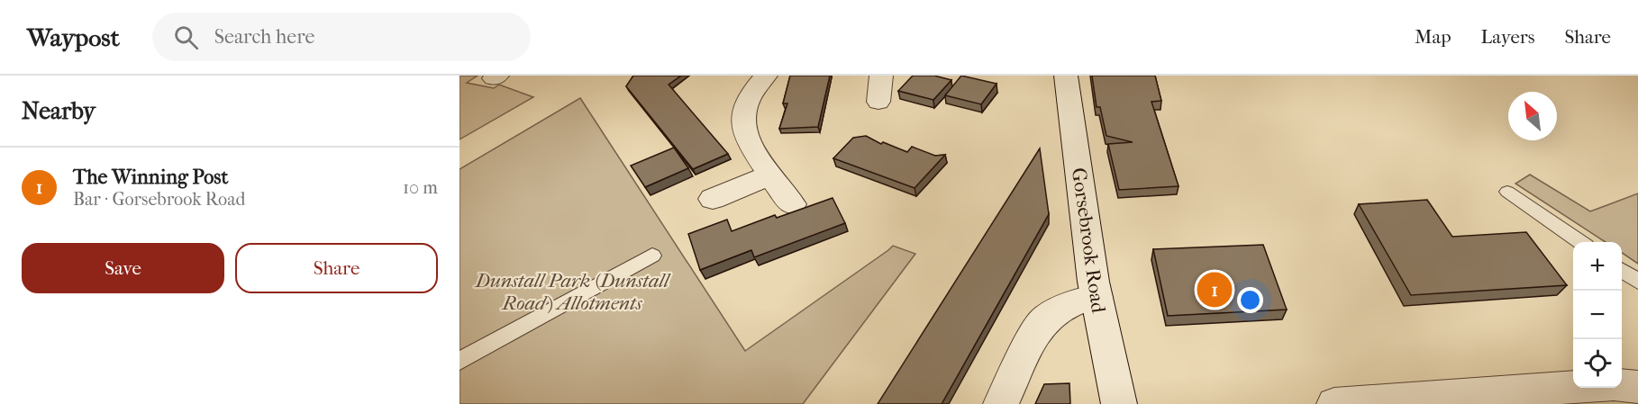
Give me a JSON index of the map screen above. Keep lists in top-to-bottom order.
{
  "streets": {
    "street": ["Gorsebrook Road"]
  },
  "parks": ["Dunstall Park (Dunstall Road) Allotments"],
  "north": "top left",
  "page": {
    "header": "Waypost",
    "search": "Search here",
    "nav": ["Map", "Layers", "Share"],
    "heading": "Nearby",
    "list": [
      {
        "mark": "1",
        "name": "The Winning Post",
        "note": "Bar · Gorsebrook Road",
        "value": "10 m"
      }
    ],
    "buttons": ["Save", "Share"],
    "map_buttons": ["+", "−"],
    "pins": "1"
  }
}
